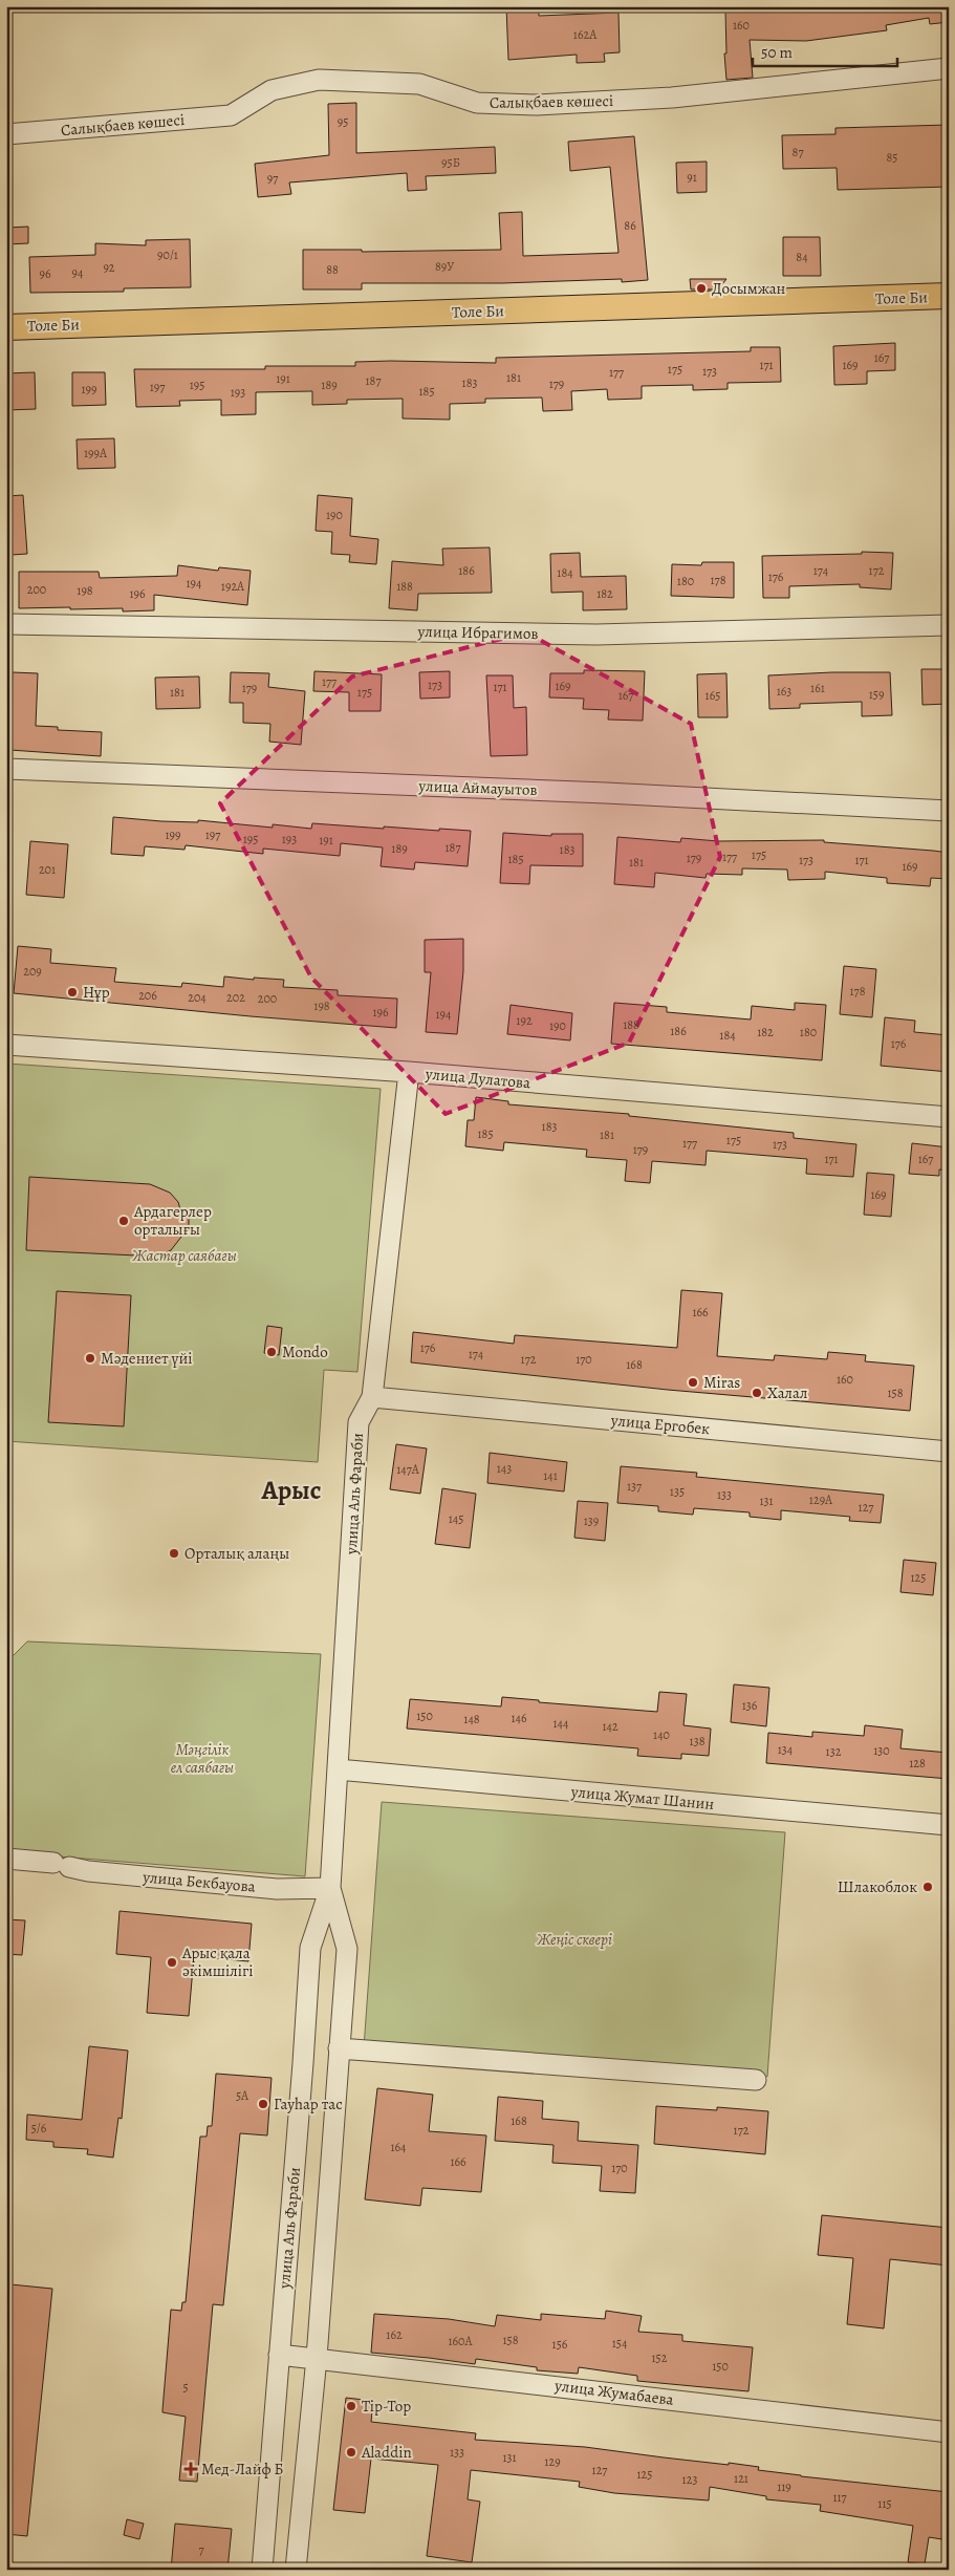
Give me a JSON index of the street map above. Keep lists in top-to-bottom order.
{
  "streets": {
    "main road": ["Толе Би"],
    "street": [
      "Салықбаев көшесі",
      "улица Ибрагимов",
      "улица Аймауытов",
      "улица Дулатова",
      "улица Ергобек",
      "улица Аль Фараби",
      "улица Жумат Шанин",
      "улица Бекбауова",
      "улица Жумабаева"
    ]
  },
  "crossings": [
    ["улица Дулатова", "улица Аль Фараби"],
    ["улица Ергобек", "улица Аль Фараби"],
    ["улица Аль Фараби", "улица Жумат Шанин"],
    ["улица Аль Фараби", "улица Бекбауова"],
    ["улица Аль Фараби", "улица Жумабаева"]
  ],
  "districts": ["Арыс"],
  "parks": ["Жастар саябағы", "Мәңгілік ел саябағы", "Жеңіс сквері"],
  "places": {
    "other": [
      "Досымжан",
      "Нұр",
      "Ардагерлер орталығы",
      "Mondo",
      "Mәдениет үйі",
      "Miras",
      "Халал",
      "Орталық алаңы",
      "Шлакоблок",
      "Арыс қала әкімшілігі",
      "Гауһар тас",
      "Tip-Top",
      "Aladdin"
    ],
    "health": ["Мед-Лайф Б"]
  },
  "house_numbers": [
    "160",
    "162А",
    "95",
    "87",
    "85",
    "95Б",
    "91",
    "97",
    "86",
    "90/1",
    "84",
    "89У",
    "92",
    "88",
    "94",
    "96",
    "167",
    "171",
    "169",
    "175",
    "173",
    "177",
    "181",
    "191",
    "187",
    "183",
    "179",
    "195",
    "189",
    "197",
    "199",
    "185",
    "193",
    "199А",
    "190",
    "186",
    "174",
    "172",
    "184",
    "176",
    "178",
    "180",
    "194",
    "192А",
    "188",
    "200",
    "198",
    "196",
    "182",
    "177",
    "173",
    "169",
    "171",
    "179",
    "161",
    "163",
    "181",
    "175",
    "159",
    "167",
    "165",
    "199",
    "197",
    "195",
    "193",
    "191",
    "187",
    "189",
    "183",
    "175",
    "177",
    "179",
    "185",
    "173",
    "171",
    "181",
    "169",
    "201",
    "209",
    "178",
    "206",
    "204",
    "202",
    "200",
    "198",
    "196",
    "194",
    "192",
    "188",
    "190",
    "186",
    "182",
    "180",
    "184",
    "176",
    "183",
    "185",
    "181",
    "175",
    "177",
    "173",
    "179",
    "171",
    "167",
    "169",
    "166",
    "176",
    "174",
    "172",
    "170",
    "168",
    "160",
    "158",
    "143",
    "147А",
    "141",
    "137",
    "135",
    "133",
    "129А",
    "131",
    "127",
    "145",
    "139",
    "125",
    "136",
    "150",
    "146",
    "148",
    "144",
    "142",
    "140",
    "138",
    "134",
    "130",
    "132",
    "128",
    "5А",
    "168",
    "5/6",
    "172",
    "164",
    "166",
    "170",
    "162",
    "158",
    "160А",
    "154",
    "156",
    "152",
    "150",
    "5",
    "133",
    "131",
    "129",
    "127",
    "125",
    "121",
    "123",
    "119",
    "117",
    "115",
    "7"
  ],
  "scale_bar": "50 m"
}
